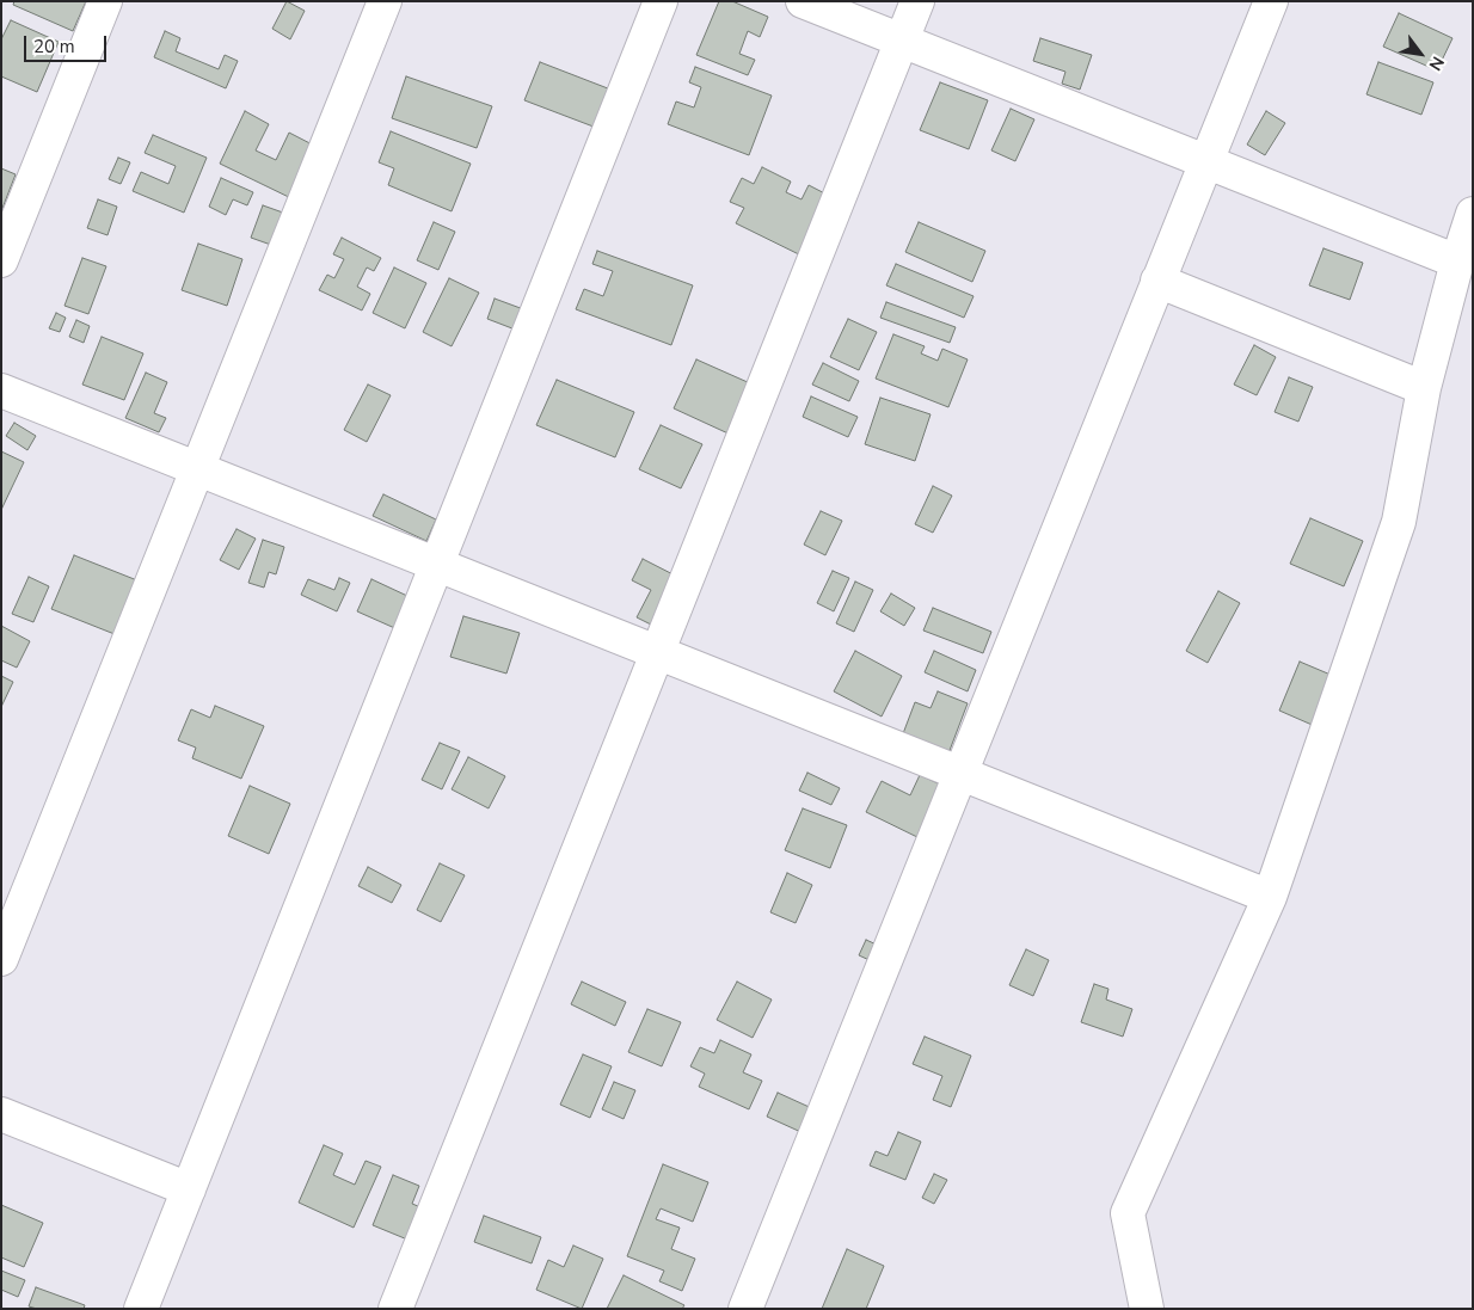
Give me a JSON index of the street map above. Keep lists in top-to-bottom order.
{
  "scale_bar": "20 m",
  "north": "bottom right"
}
